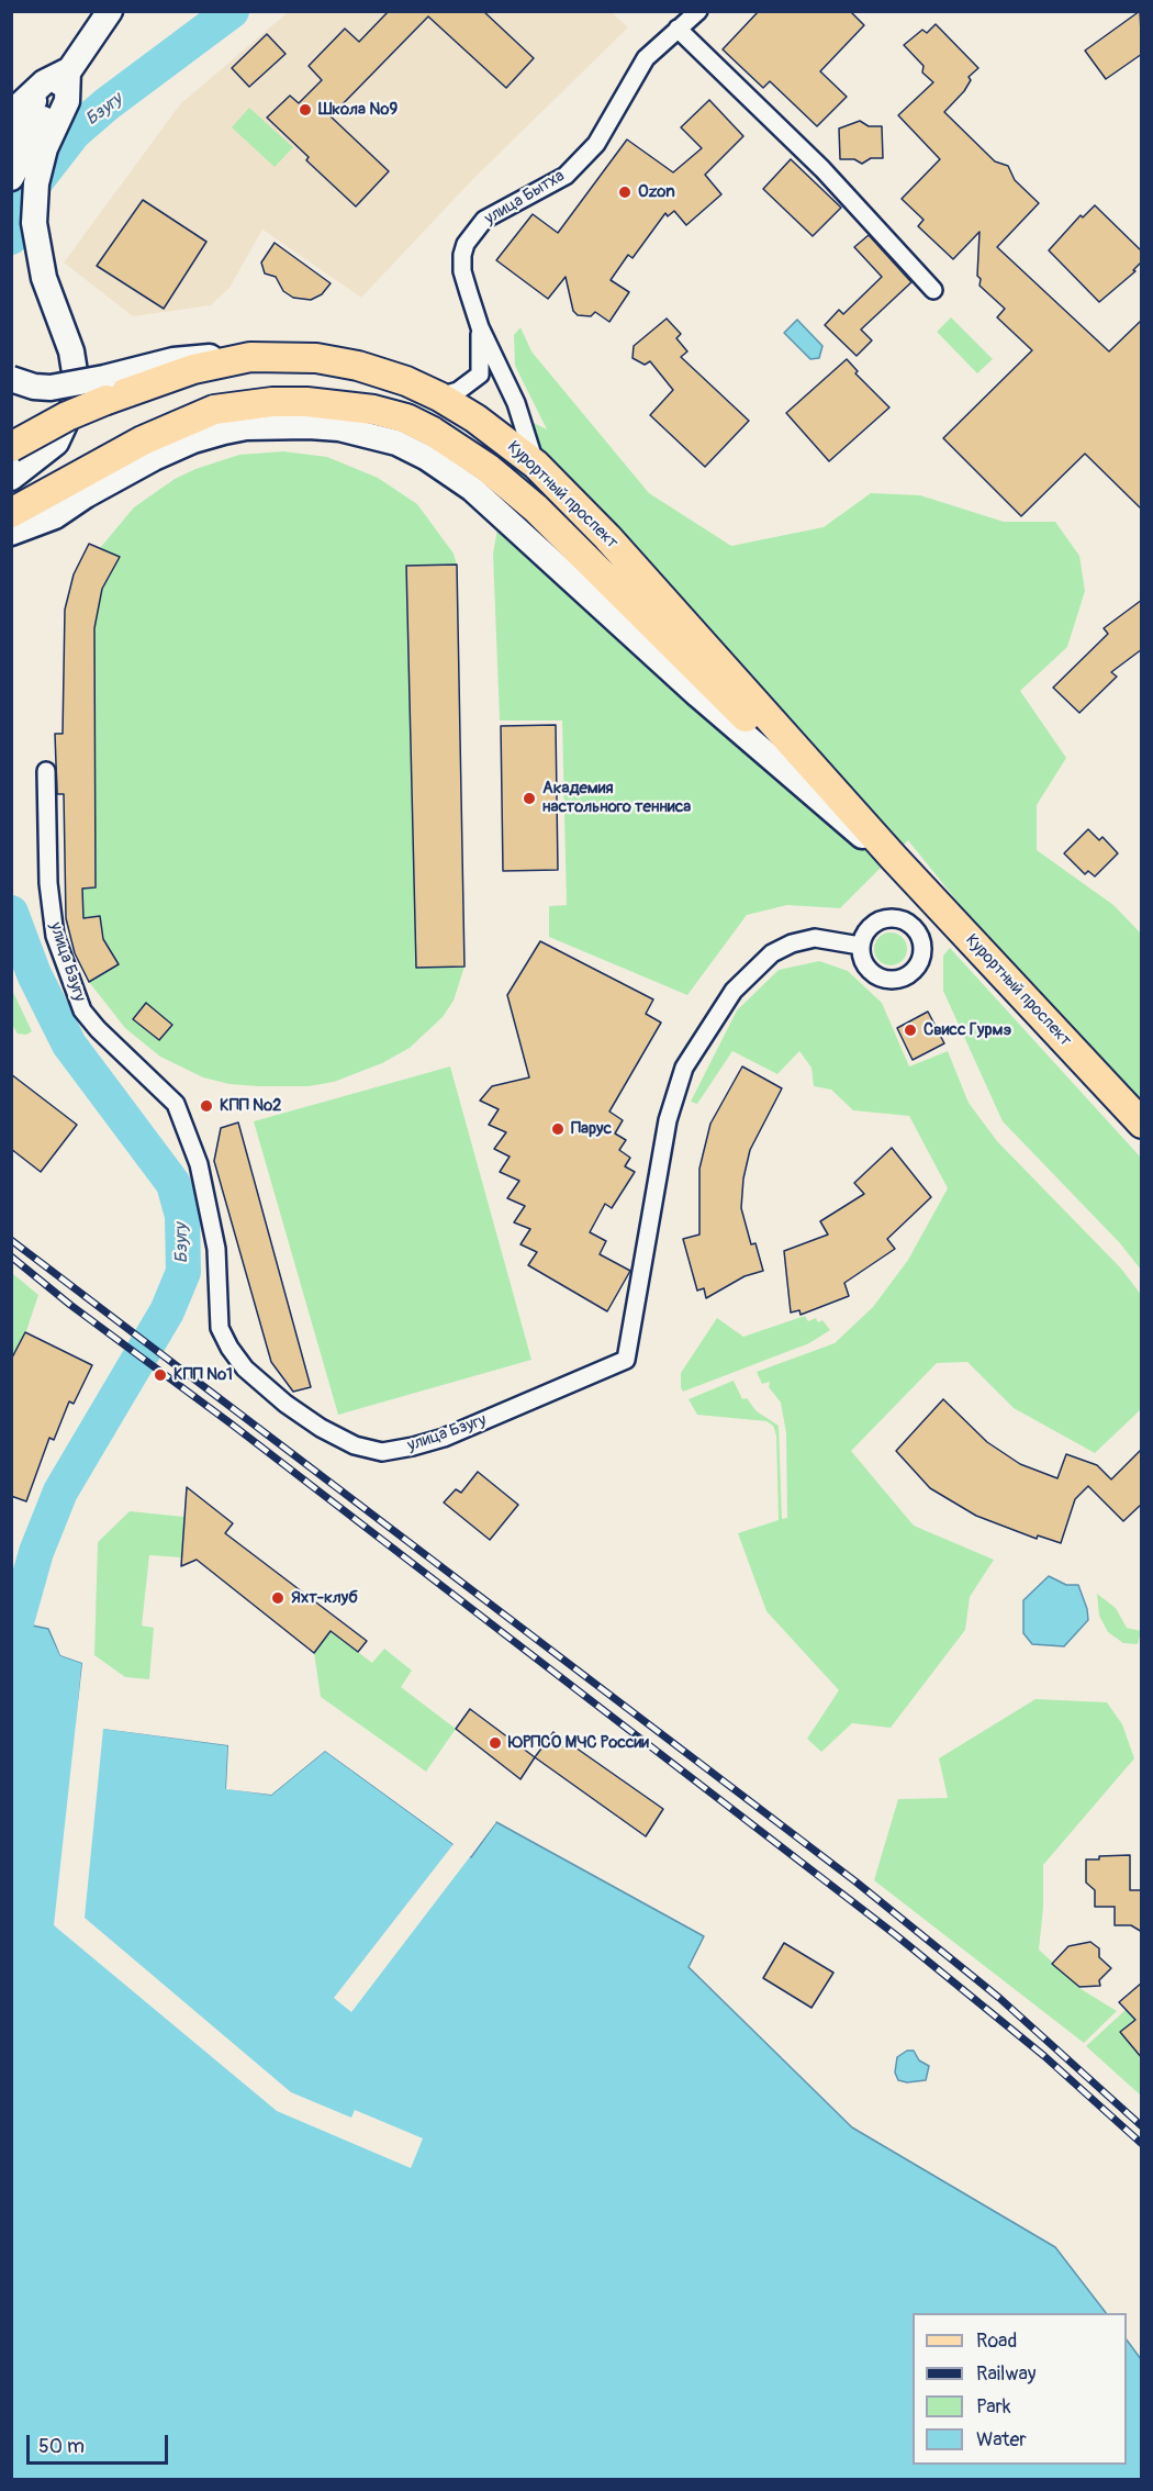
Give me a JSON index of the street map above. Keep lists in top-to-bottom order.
{
  "streets": {
    "main road": ["Курортный проспект"],
    "street": ["улица Бытха", "улица Бзугу"]
  },
  "crossings": [
    ["улица Бытха", "Курортный проспект"]
  ],
  "water": ["Бзугу"],
  "places": [
    "Школа №9",
    "Ozon",
    "Академия настольного тенниса",
    "Свисс Гурмэ",
    "КПП №2",
    "Парус",
    "КПП №1",
    "Яхт-клуб",
    "ЮРПСО МЧС России"
  ],
  "legend": [
    "Road",
    "Railway",
    "Park",
    "Water"
  ],
  "scale_bar": "50 m"
}
